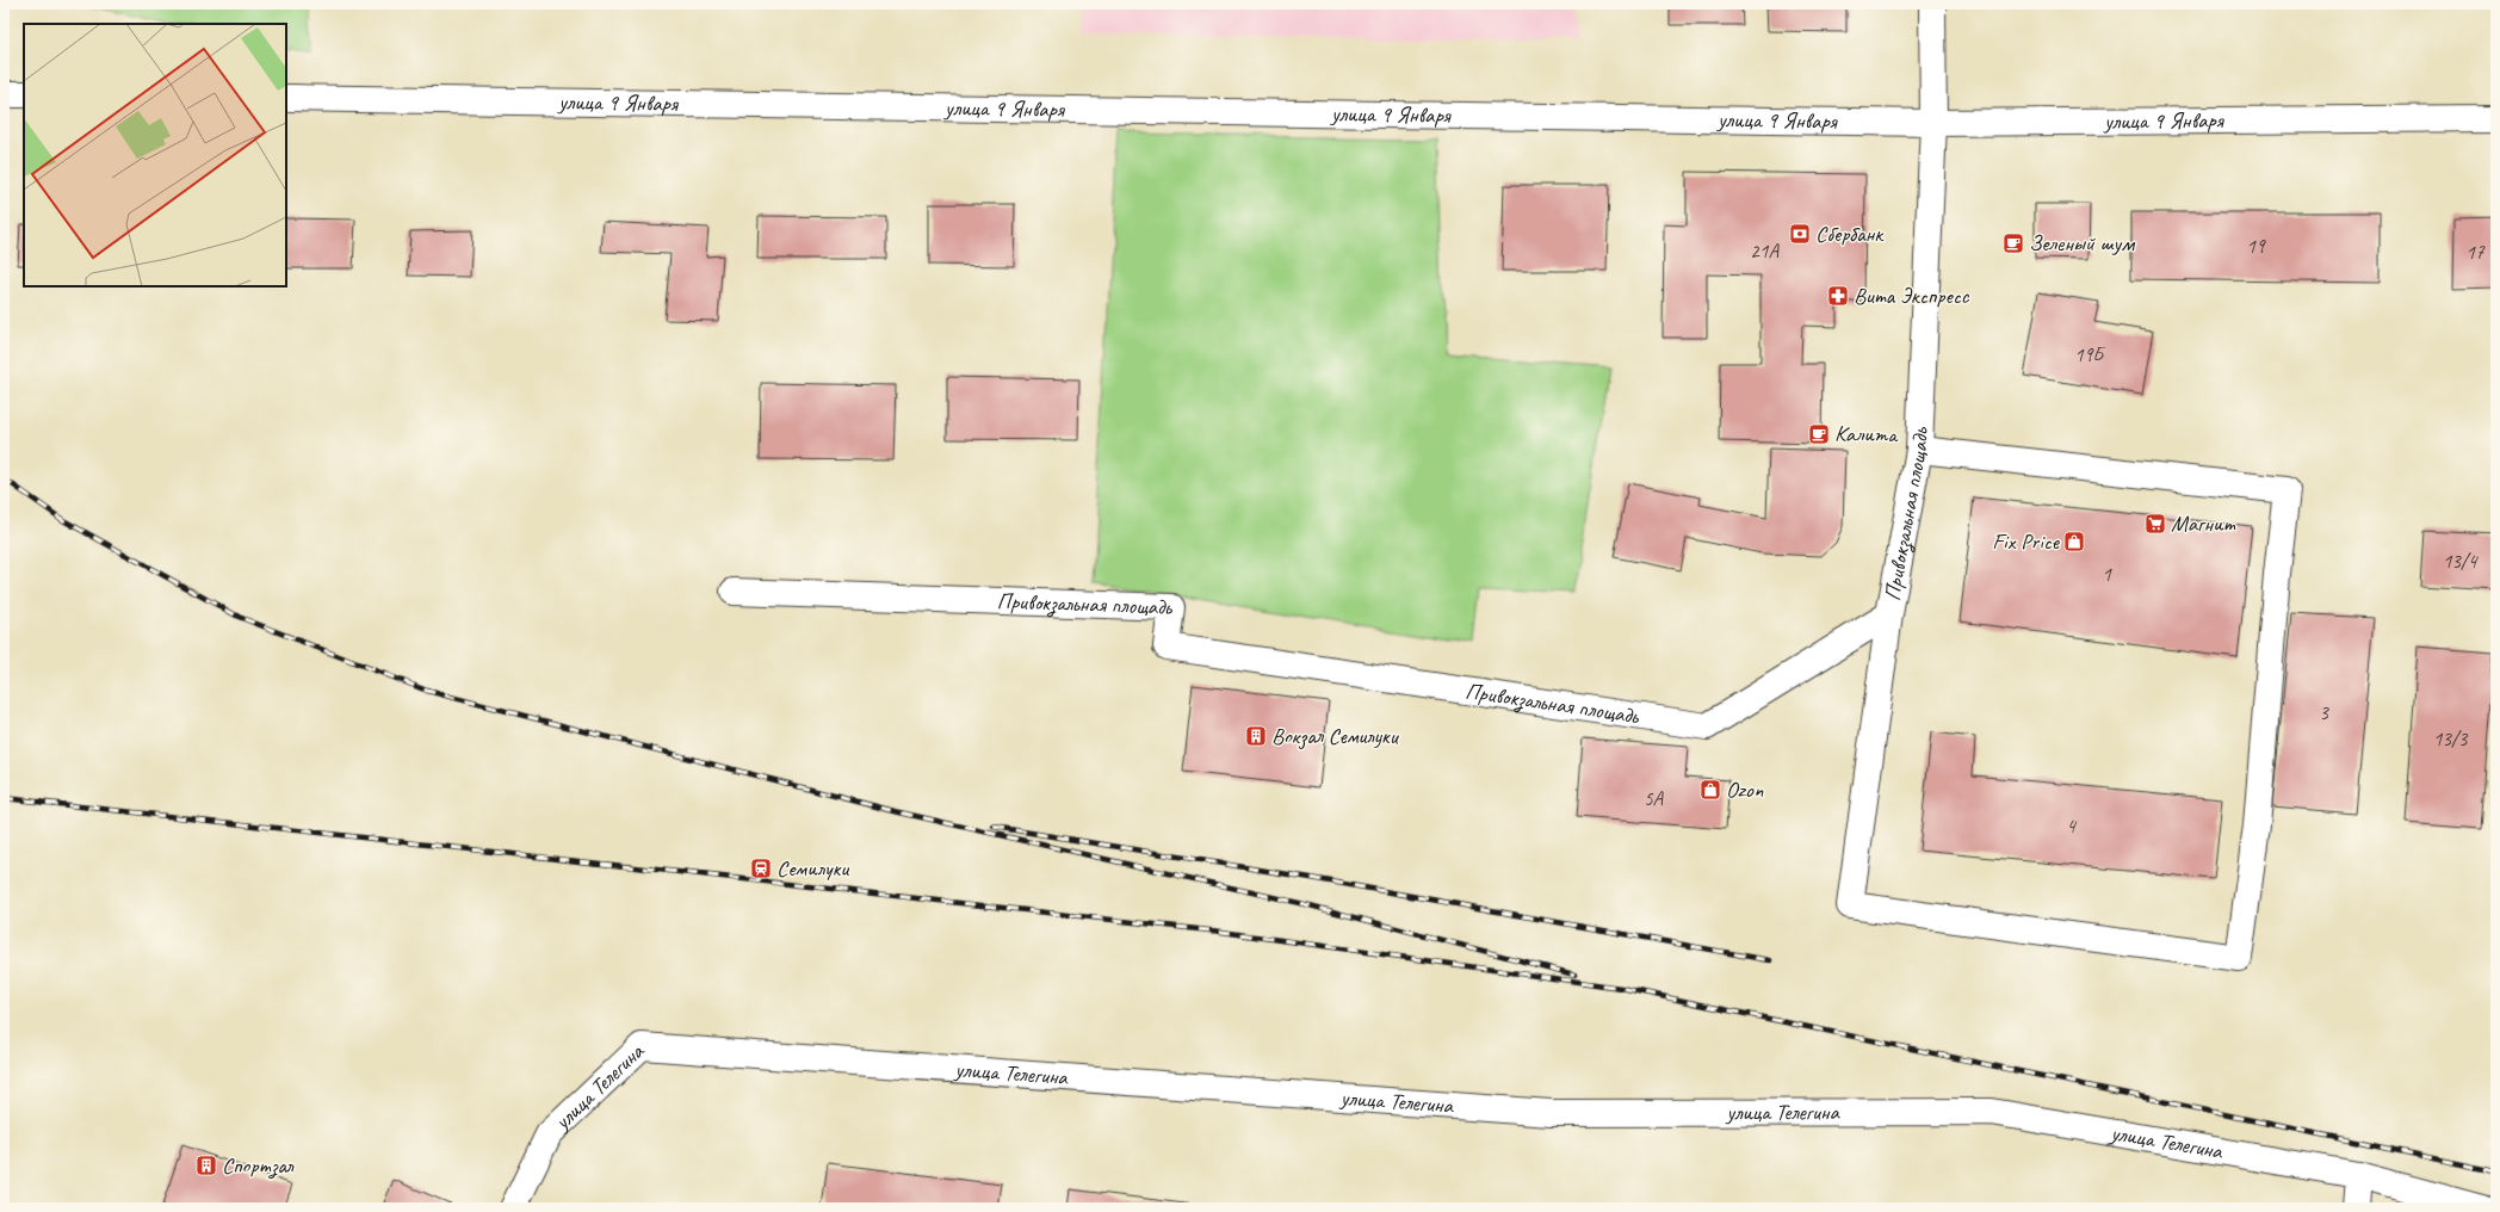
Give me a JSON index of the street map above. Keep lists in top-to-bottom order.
{
  "streets": {
    "street": ["улица 9 Января", "Привокзальная площадь", "улица Телегина"]
  },
  "crossings": [
    ["улица 9 Января", "Привокзальная площадь"]
  ],
  "places": {
    "bank": ["Сбербанк"],
    "cafe": ["Зеленый шум", "Калита"],
    "pharmacy": ["Вита Экспресс"],
    "supermarket": ["Магнит"],
    "shop": ["Fix Price", "Ozon"],
    "building": ["Вокзал Семилуки", "Спортзал"],
    "station": ["Семилуки"]
  },
  "house_numbers": [
    "19",
    "21А",
    "17",
    "19Б",
    "13/4",
    "1",
    "3",
    "13/3",
    "5А",
    "4"
  ]
}
